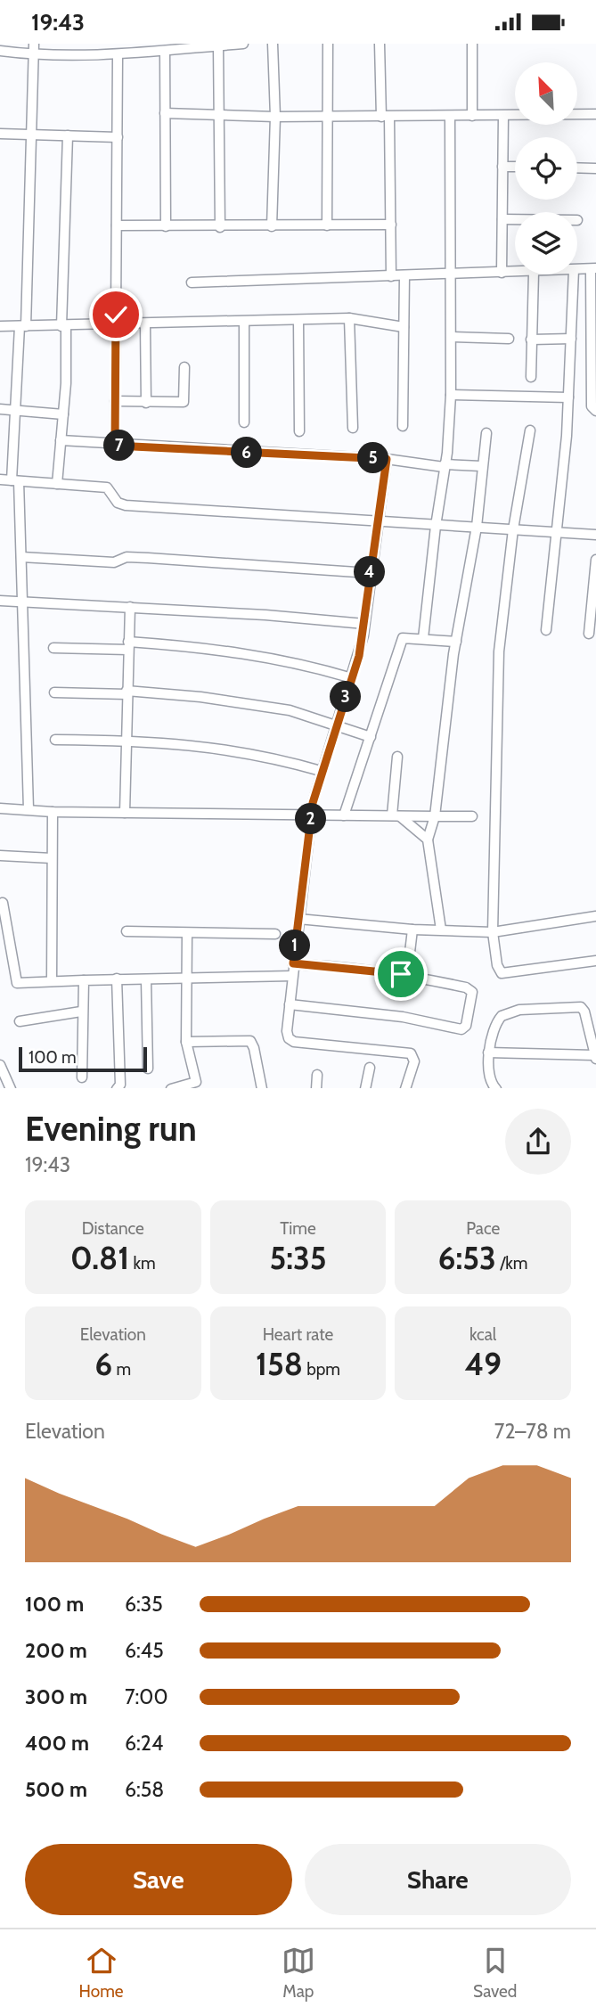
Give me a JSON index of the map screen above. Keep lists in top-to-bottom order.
{
  "scale_bar": "100 m",
  "north": "top left",
  "page": {
    "status": "19:43",
    "pins": [
      "7",
      "6",
      "5",
      "4",
      "3",
      "2",
      "1"
    ],
    "scale": "100 m",
    "heading": ["Evening run", "19:43"],
    "stats": [
      ["Distance", "0.81 km"],
      ["Time", "5:35"],
      ["Pace", "6:53 /km"],
      ["Elevation", "6 m"],
      ["Heart rate", "158 bpm"],
      ["kcal", "49"]
    ],
    "chart": ["Elevation", "72–78 m"],
    "list": [
      {
        "name": "100 m",
        "note": "6:35"
      },
      {
        "name": "200 m",
        "note": "6:45"
      },
      {
        "name": "300 m",
        "note": "7:00"
      },
      {
        "name": "400 m",
        "note": "6:24"
      },
      {
        "name": "500 m",
        "note": "6:58"
      }
    ],
    "buttons": ["Save", "Share"],
    "tabs": ["Home", "Map", "Saved"]
  }
}
